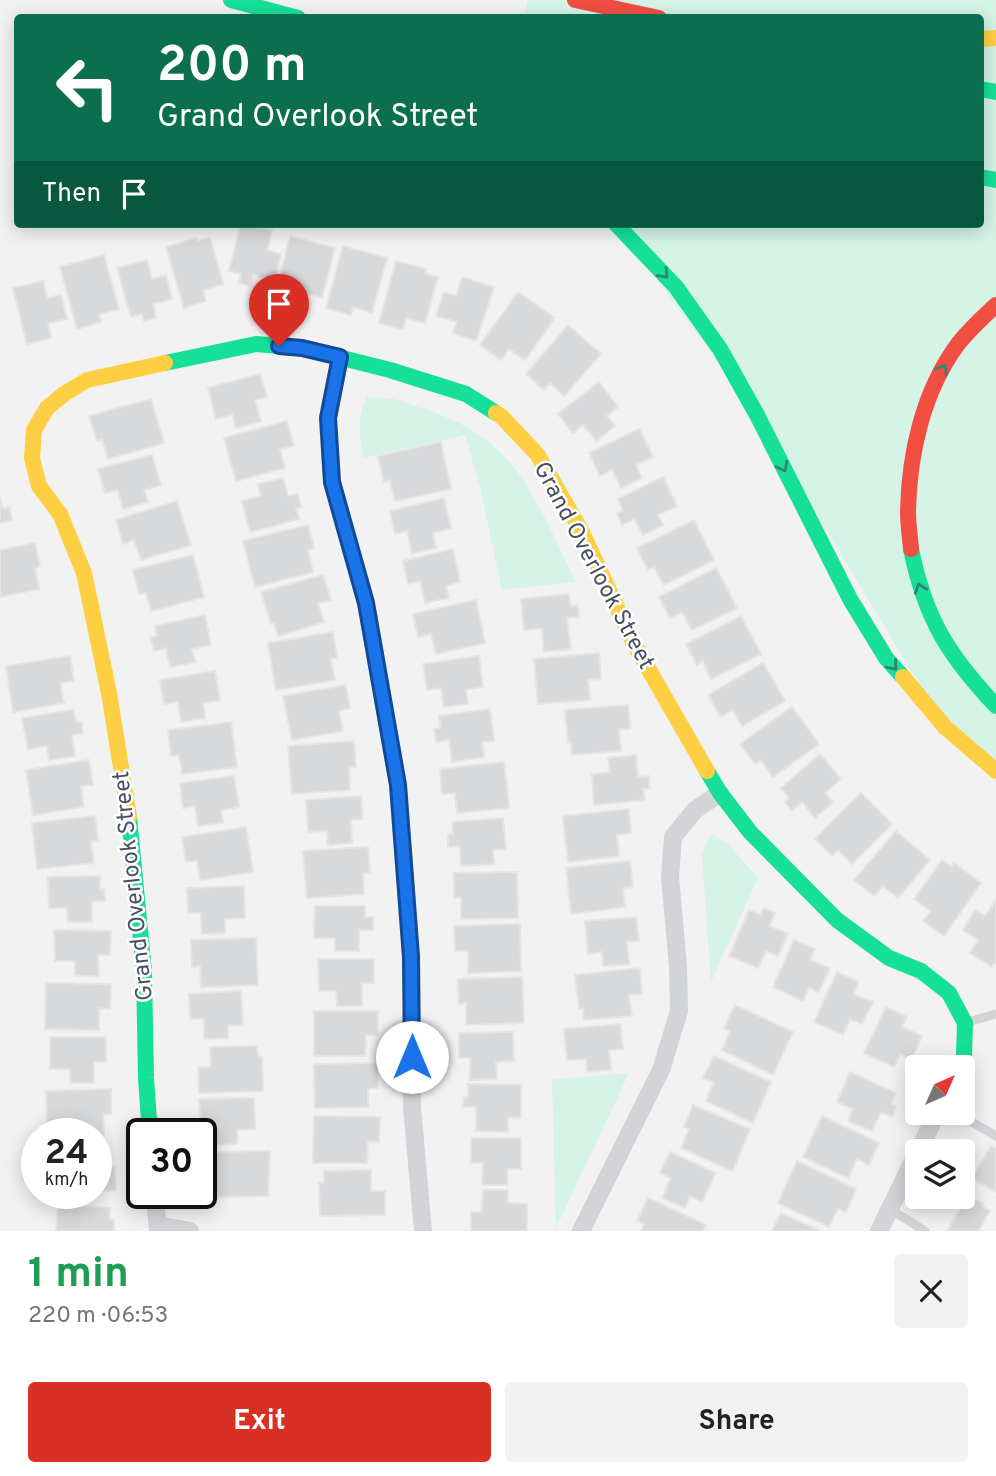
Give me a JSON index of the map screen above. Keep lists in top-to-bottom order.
{
  "streets": {
    "main road": ["Grand Overlook Street"]
  },
  "north": "top right",
  "page": {
    "turn": ["200 m", "Grand Overlook Street"],
    "then": "Then",
    "speed": "24 km/h",
    "limit": "30",
    "heading": ["1 min", "220 m · 06:53"],
    "buttons": ["Exit", "Share"]
  }
}
